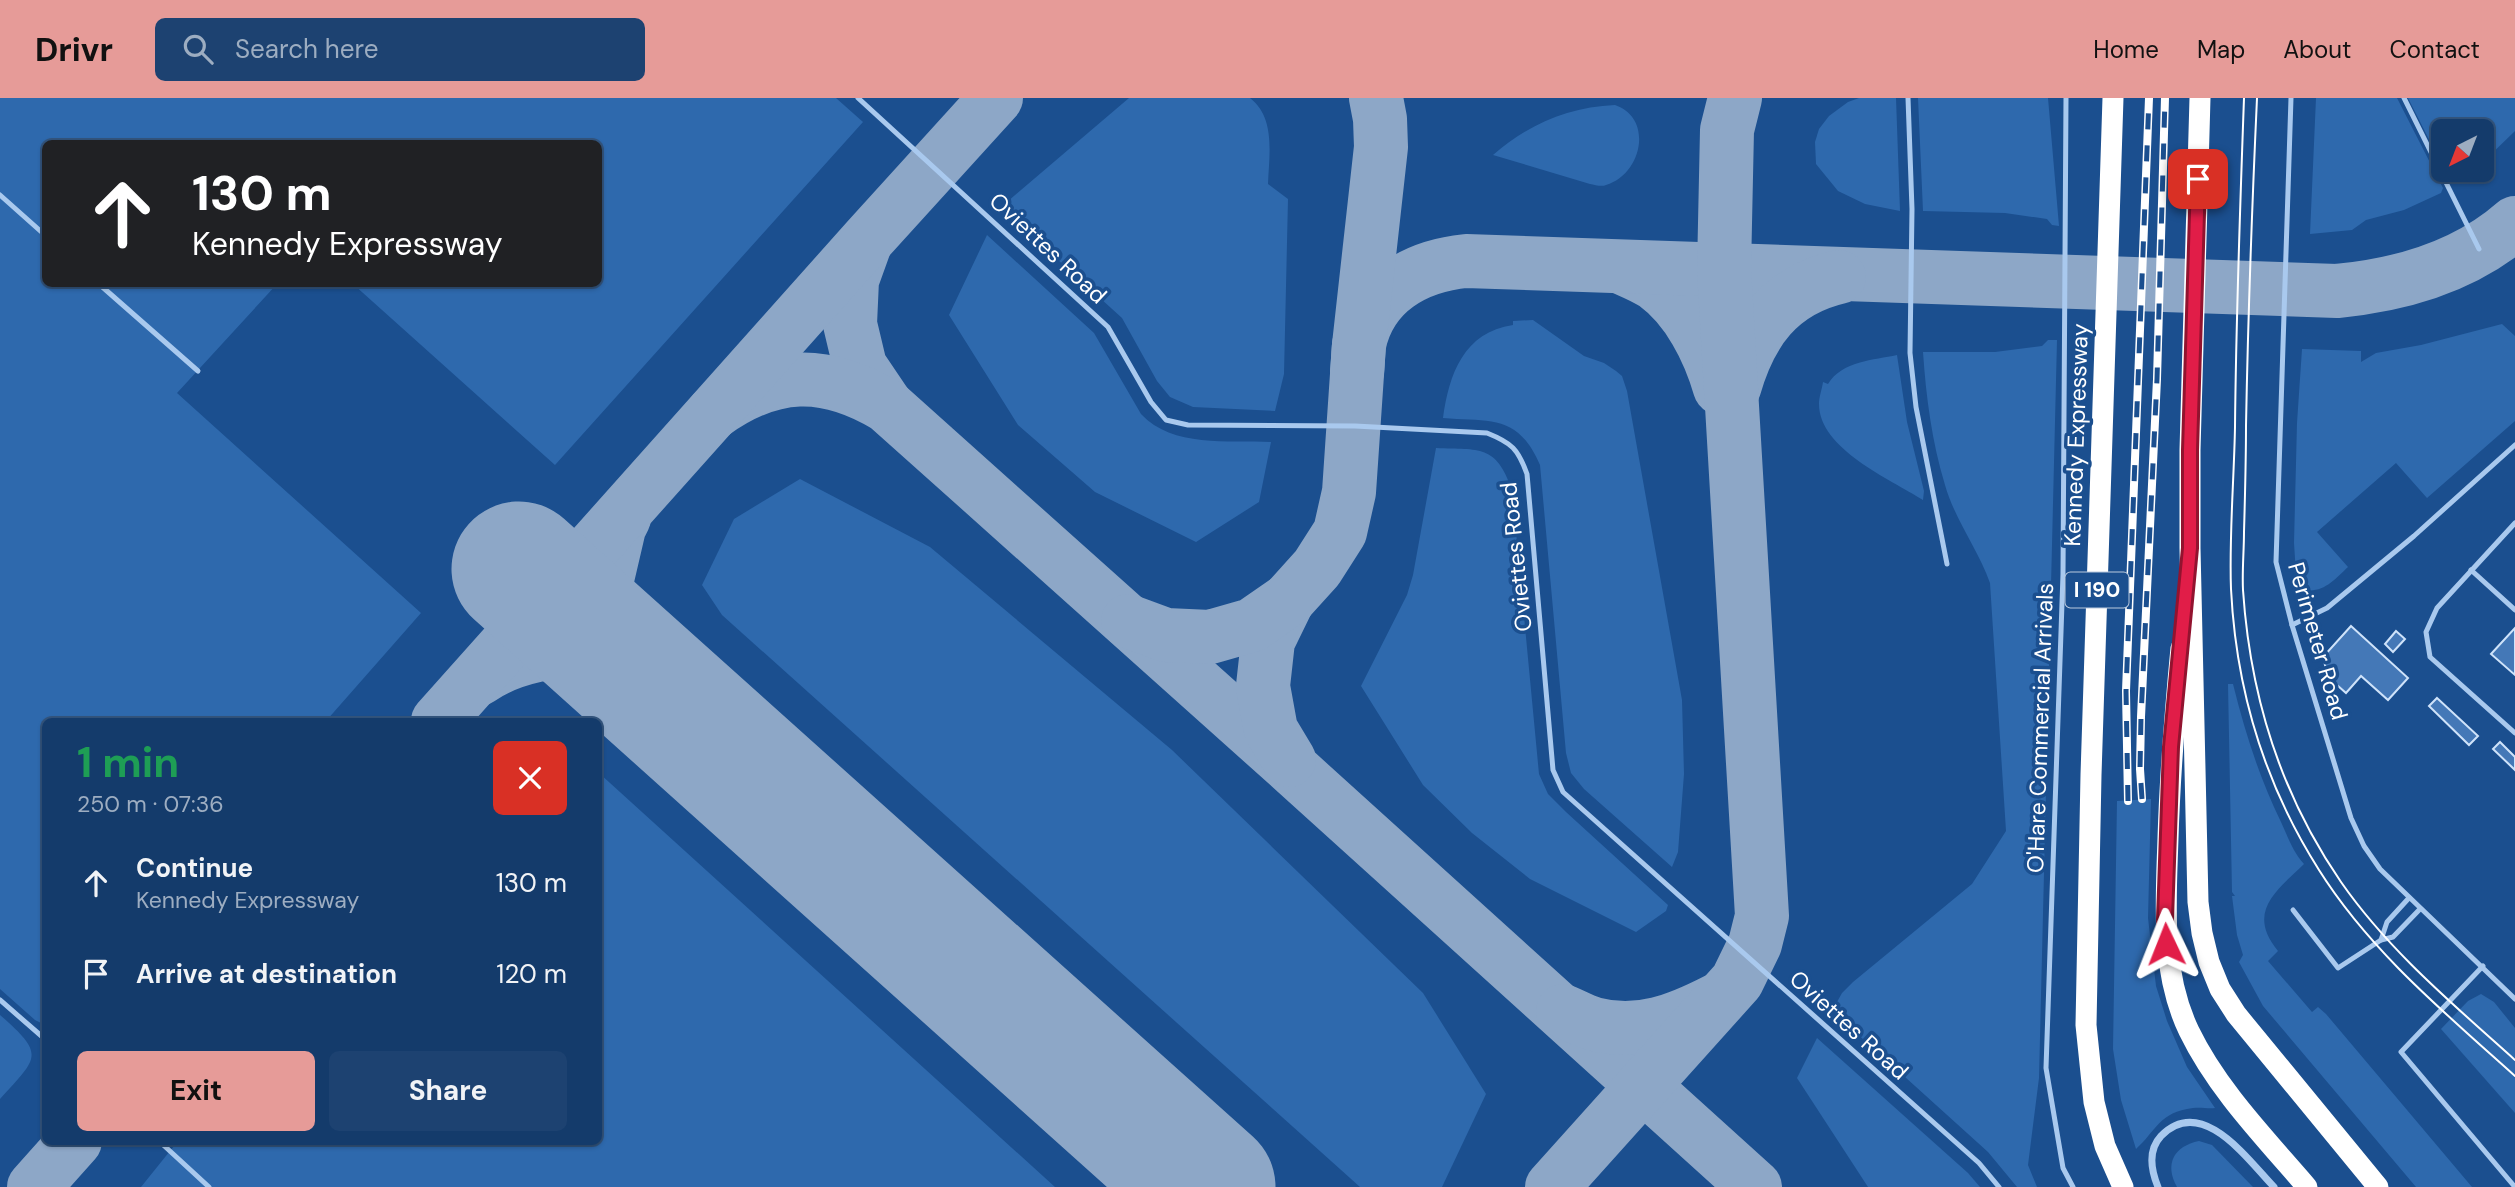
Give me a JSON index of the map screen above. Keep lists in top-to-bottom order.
{
  "streets": {
    "highway": ["Kennedy Expressway", "I 190"],
    "lane": ["Oviettes Road", "Perimeter Road", "O'Hare Commercial Arrivals"]
  },
  "north": "bottom left",
  "page": {
    "header": "Drivr",
    "search": "Search here",
    "nav": [
      "Home",
      "Map",
      "About",
      "Contact"
    ],
    "turn": ["130 m", "Kennedy Expressway"],
    "heading": ["1 min", "250 m · 07:36"],
    "list": [
      {
        "name": "Continue",
        "note": "Kennedy Expressway",
        "value": "130 m"
      },
      {
        "name": "Arrive at destination",
        "value": "120 m"
      }
    ],
    "buttons": ["Exit", "Share"]
  }
}
